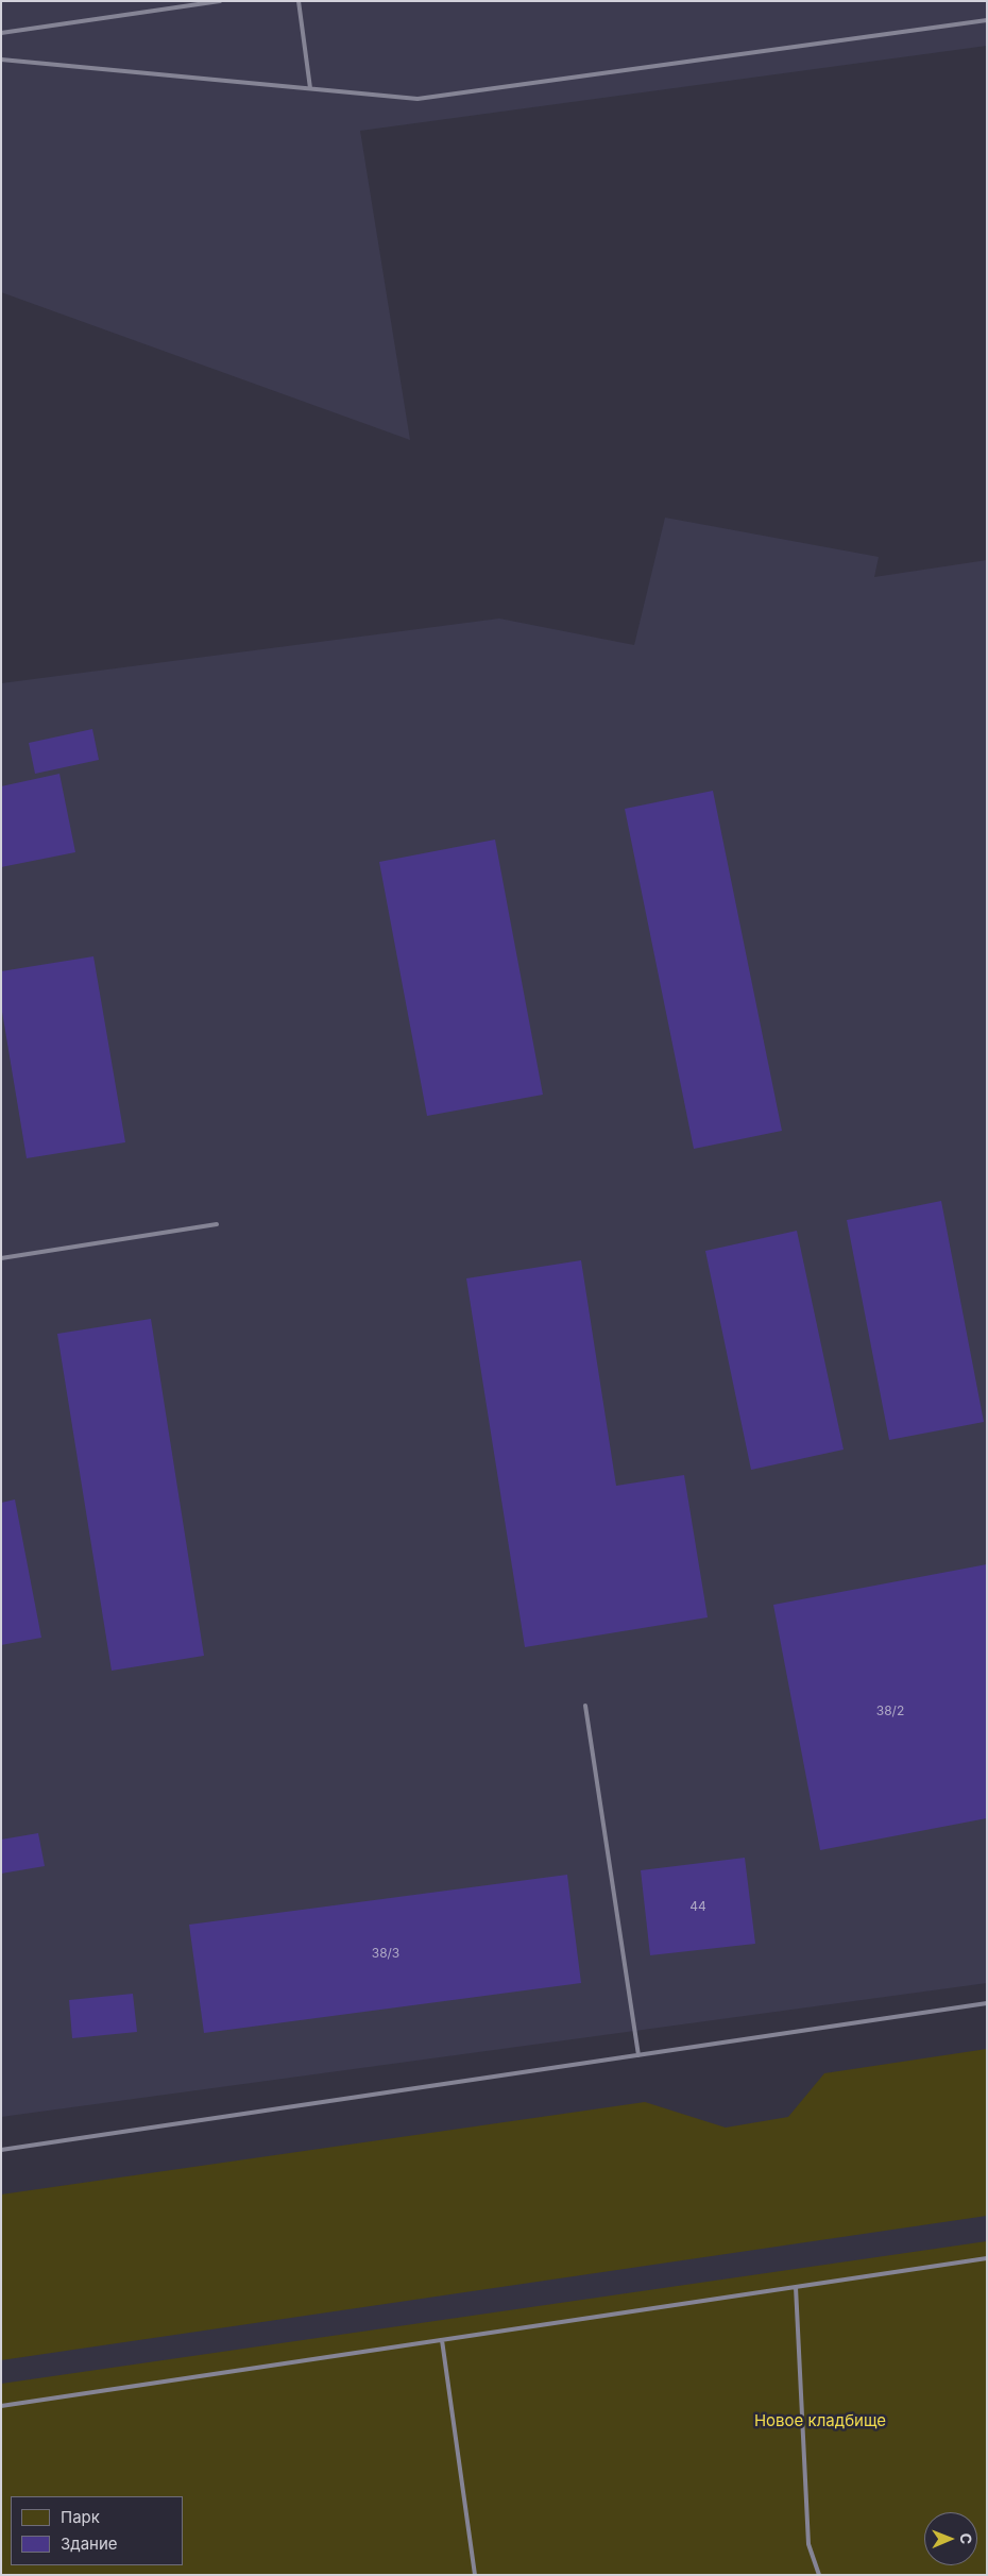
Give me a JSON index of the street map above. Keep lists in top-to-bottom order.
{
  "parks": ["Новое кладбище"],
  "house_numbers": ["38/2", "44", "38/3"],
  "legend": ["Парк", "Здание"],
  "north": "right"
}
